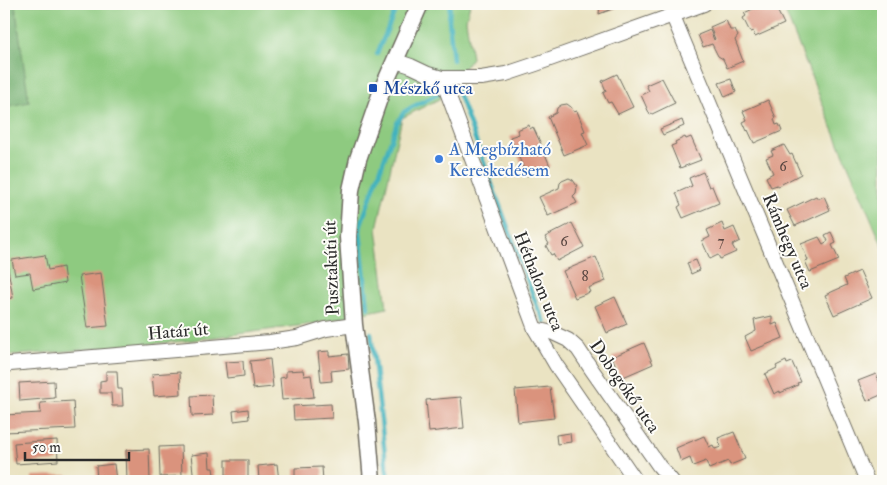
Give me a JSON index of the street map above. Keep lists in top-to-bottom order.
{
  "streets": {
    "street": [
      "Rámhegy utca",
      "Pusztakúti út",
      "Héthalom utca",
      "Határ út",
      "Dobogókő utca"
    ]
  },
  "crossings": [
    ["Pusztakúti út", "Határ út"],
    ["Héthalom utca", "Dobogókő utca"]
  ],
  "places": {
    "transit": ["Mészkő utca"],
    "other": ["A Megbízható Kereskedésem"]
  },
  "house_numbers": [
    "6",
    "6",
    "7",
    "8"
  ],
  "scale_bar": "50 m"
}
